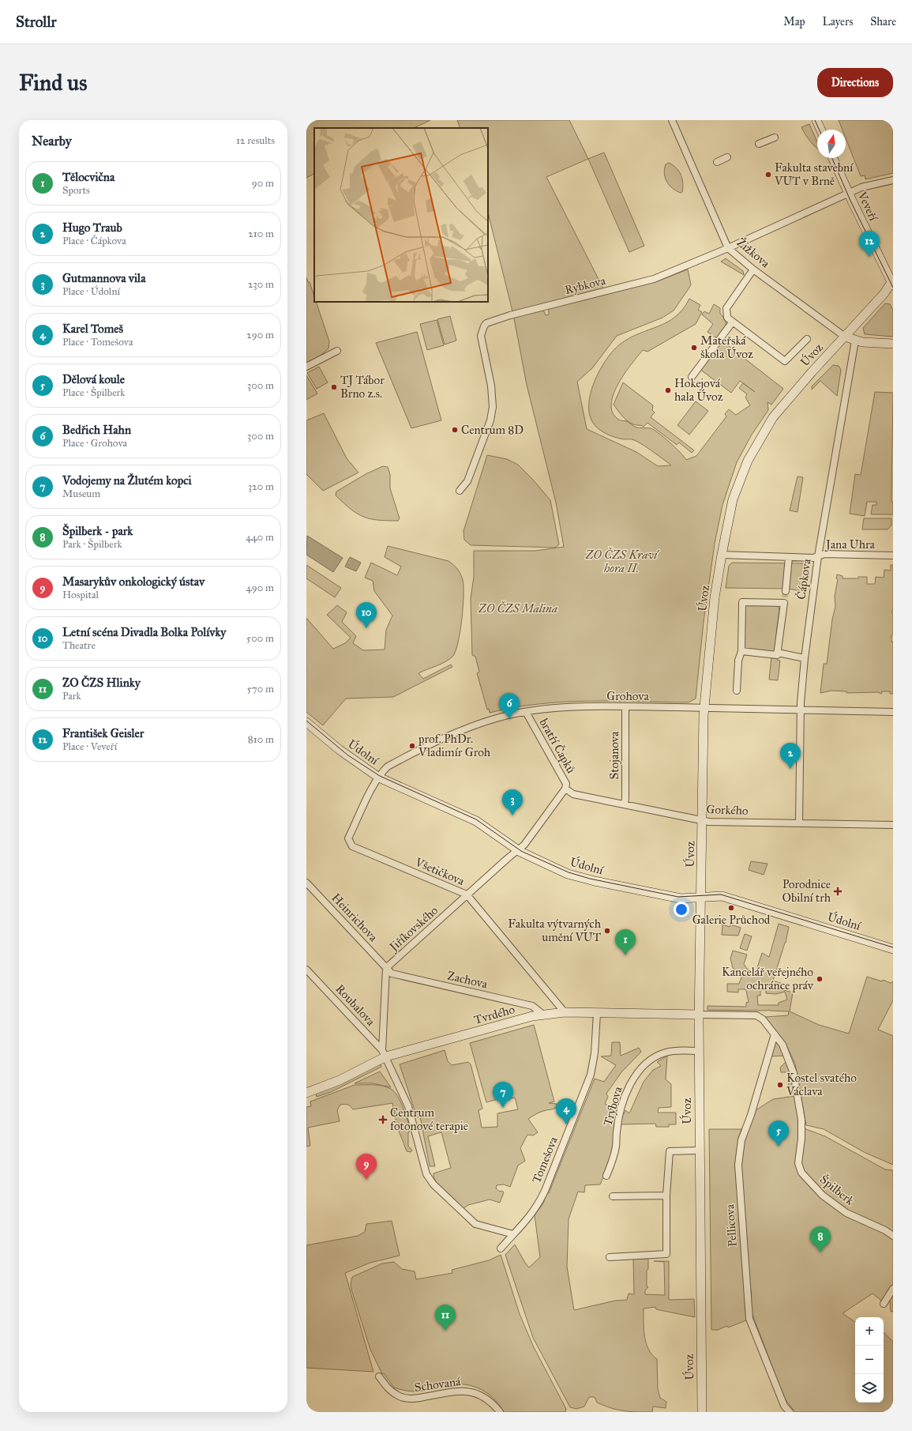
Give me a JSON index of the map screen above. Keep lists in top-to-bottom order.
{
  "streets": {
    "main road": [
      "Veveří",
      "Úvoz",
      "Údolní",
      "Tvrdého"
    ],
    "street": [
      "Žižkova",
      "Rybkova",
      "Jana Uhra",
      "Čápkova",
      "Grohova",
      "bratří Čapků",
      "Stojanova",
      "Gorkého",
      "Všetičkova",
      "Heinrichova",
      "Jiříkovského",
      "Zachova",
      "Roubalova",
      "Trýbova",
      "Tomešova",
      "Špilberk",
      "Pellicova",
      "Schovaná"
    ]
  },
  "crossings": [
    ["Veveří", "Rybkova"],
    ["Veveří", "Úvoz"],
    ["Žižkova", "Rybkova"],
    ["Žižkova", "Úvoz"],
    ["Úvoz", "Jana Uhra"],
    ["Úvoz", "Grohova"],
    ["Úvoz", "Údolní"],
    ["Úvoz", "Gorkého"],
    ["Úvoz", "Tvrdého"],
    ["Úvoz", "Trýbova"],
    ["Úvoz", "Špilberk"],
    ["Jana Uhra", "Čápkova"],
    ["Čápkova", "Grohova"],
    ["Čápkova", "Gorkého"],
    ["Grohova", "bratří Čapků"],
    ["Grohova", "Údolní"],
    ["Grohova", "Stojanova"],
    ["Grohova", "Všetičkova"],
    ["bratří Čapků", "Údolní"],
    ["bratří Čapků", "Gorkého"],
    ["bratří Čapků", "Jiříkovského"],
    ["Údolní", "Všetičkova"],
    ["Údolní", "Jiříkovského"],
    ["Stojanova", "Gorkého"],
    ["Všetičkova", "Jiříkovského"],
    ["Všetičkova", "Tvrdého"],
    ["Heinrichova", "Jiříkovského"],
    ["Heinrichova", "Zachova"],
    ["Jiříkovského", "Zachova"],
    ["Jiříkovského", "Roubalova"],
    ["Jiříkovského", "Tvrdého"],
    ["Zachova", "Tvrdého"],
    ["Roubalova", "Tvrdého"],
    ["Tvrdého", "Tomešova"],
    ["Tvrdého", "Špilberk"],
    ["Špilberk", "Pellicova"]
  ],
  "parks": ["ZO ČZS Kraví hora II.", "ZO ČZS Malina"],
  "places": {
    "other": [
      "Fakulta stavební VUT v Brně",
      "Mateřská škola Úvoz",
      "TJ Tábor Brno z.s.",
      "Hokejová hala Úvoz",
      "Centrum 8D",
      "prof. PhDr. Vladimír Groh",
      "Galerie Průchod",
      "Fakulta výtvarných umění VUT",
      "Kancelář veřejného ochránce práv",
      "Kostel svatého Václava"
    ],
    "health": ["Porodnice Obilní trh", "Centrum fotonové terapie"]
  },
  "north": "top",
  "page": {
    "header": "Strollr",
    "nav": ["Map", "Layers", "Share"],
    "buttons": "Directions",
    "title": "Find us",
    "heading": ["Nearby", "12 results"],
    "list": [
      {
        "mark": "1",
        "name": "Tělocvična",
        "note": "Sports",
        "value": "90 m"
      },
      {
        "mark": "2",
        "name": "Hugo Traub",
        "note": "Place · Čápkova",
        "value": "210 m"
      },
      {
        "mark": "3",
        "name": "Gutmannova vila",
        "note": "Place · Údolní",
        "value": "230 m"
      },
      {
        "mark": "4",
        "name": "Karel Tomeš",
        "note": "Place · Tomešova",
        "value": "290 m"
      },
      {
        "mark": "5",
        "name": "Dělová koule",
        "note": "Place · Špilberk",
        "value": "300 m"
      },
      {
        "mark": "6",
        "name": "Bedřich Hahn",
        "note": "Place · Grohova",
        "value": "300 m"
      },
      {
        "mark": "7",
        "name": "Vodojemy na Žlutém kopci",
        "note": "Museum",
        "value": "320 m"
      },
      {
        "mark": "8",
        "name": "Špilberk - park",
        "note": "Park · Špilberk",
        "value": "440 m"
      },
      {
        "mark": "9",
        "name": "Masarykův onkologický ústav",
        "note": "Hospital",
        "value": "490 m"
      },
      {
        "mark": "10",
        "name": "Letní scéna Divadla Bolka Polívky",
        "note": "Theatre",
        "value": "500 m"
      },
      {
        "mark": "11",
        "name": "ZO ČZS Hlinky",
        "note": "Park",
        "value": "570 m"
      },
      {
        "mark": "12",
        "name": "František Geisler",
        "note": "Place · Veveří",
        "value": "810 m"
      }
    ],
    "pins": [
      "12",
      "10",
      "6",
      "2",
      "3",
      "1",
      "7",
      "4",
      "5",
      "9",
      "8",
      "11"
    ],
    "map_buttons": ["+", "−"]
  }
}
